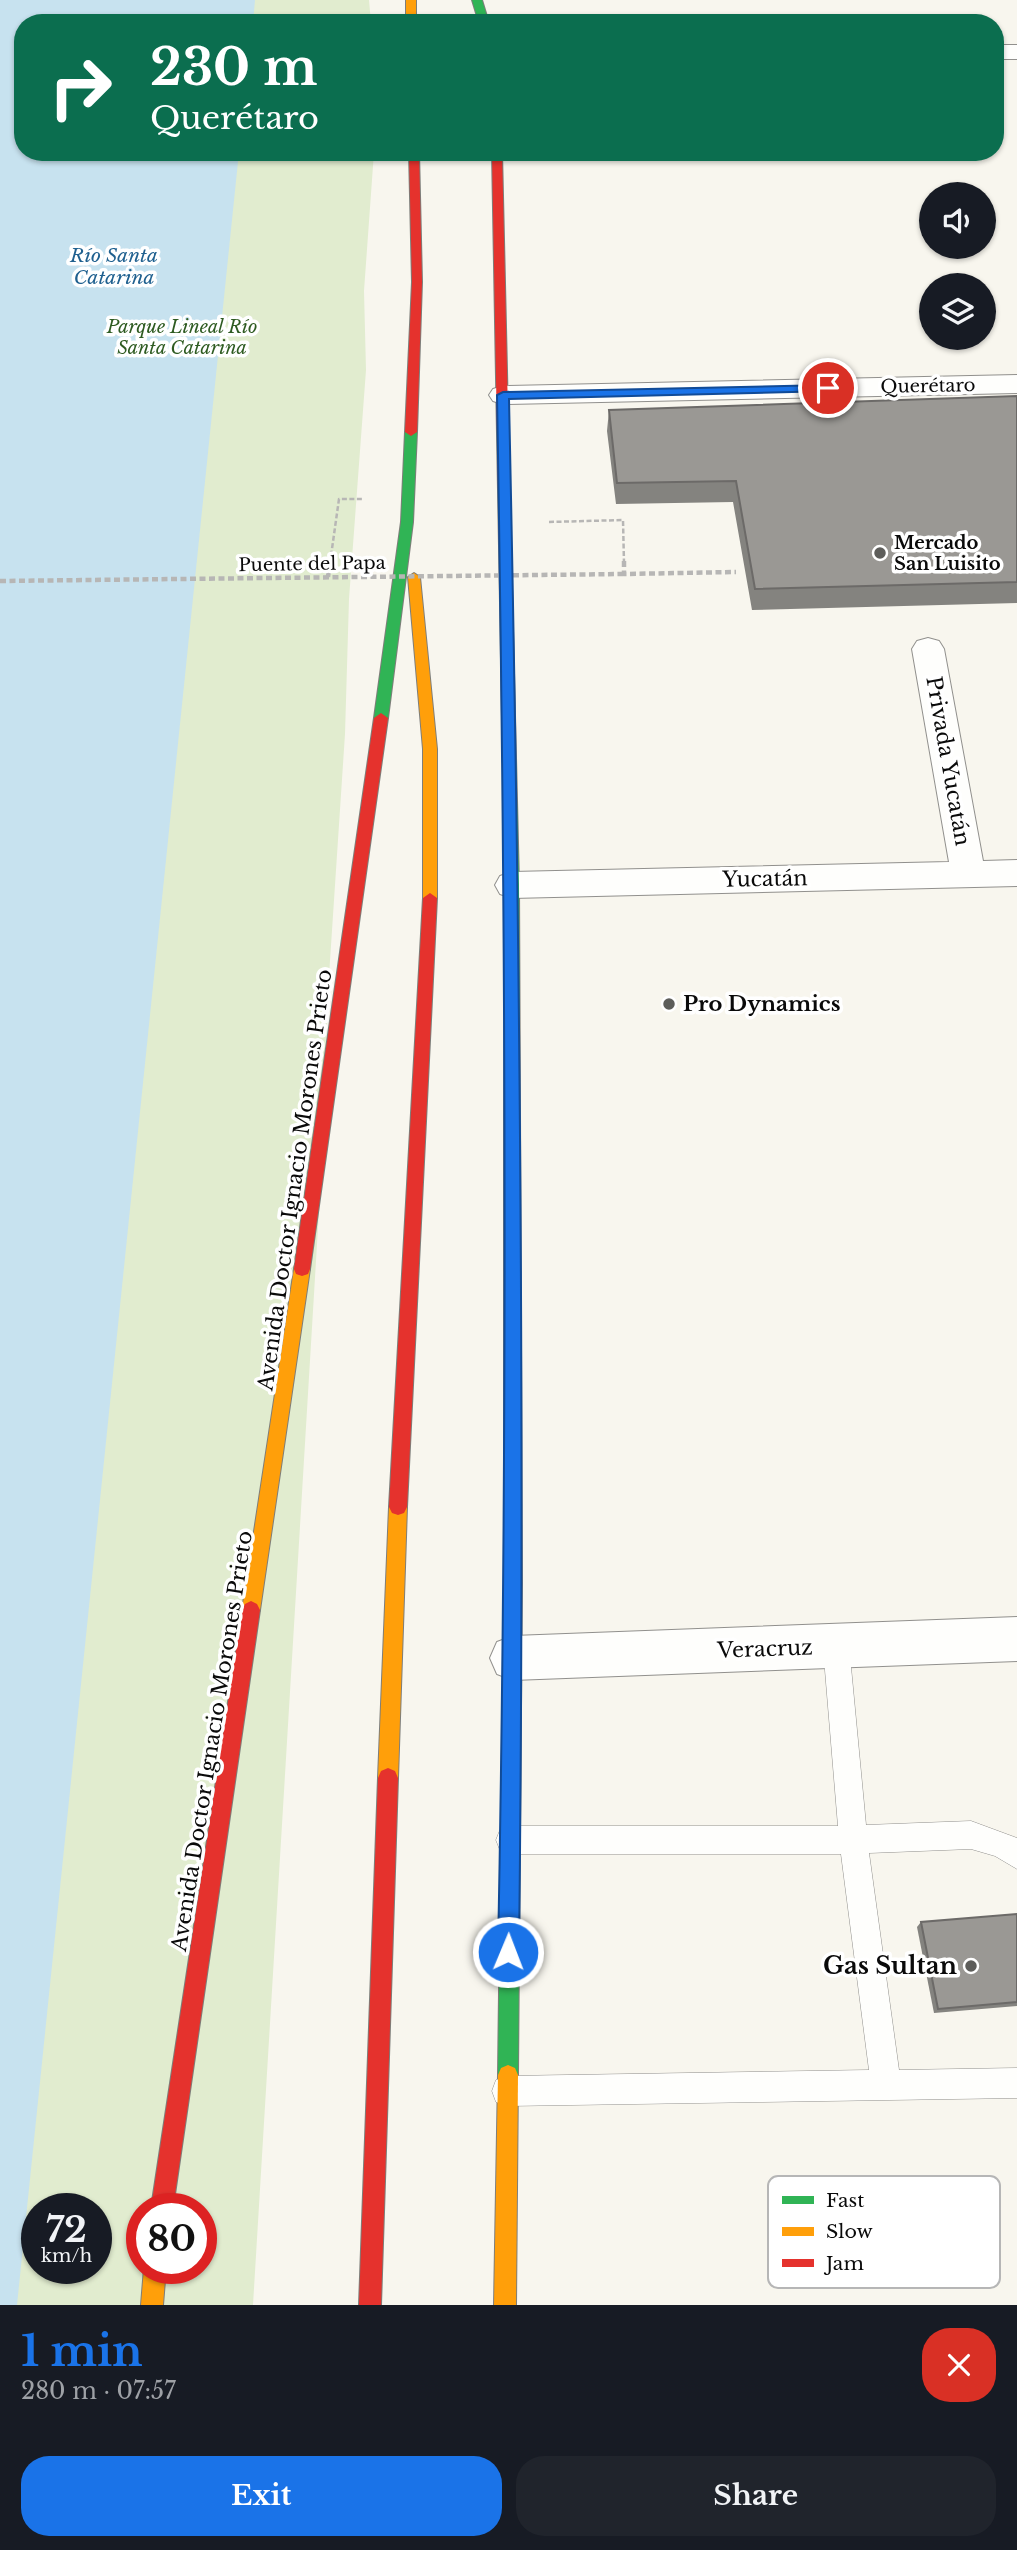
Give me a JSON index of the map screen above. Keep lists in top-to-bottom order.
{
  "streets": {
    "highway": ["Avenida Doctor Ignacio Morones Prieto"],
    "street": [
      "Querétaro",
      "Privada Yucatán",
      "Yucatán",
      "Veracruz"
    ],
    "path": ["Puente del Papa"]
  },
  "crossings": [
    ["Privada Yucatán", "Yucatán"]
  ],
  "water": ["Río Santa Catarina"],
  "parks": ["Parque Lineal Río Santa Catarina"],
  "places": ["Mercado San Luisito", "Pro Dynamics", "Gas Sultan"],
  "legend": ["Fast", "Slow", "Jam"],
  "page": {
    "turn": ["230 m", "Querétaro"],
    "speed": "72 km/h",
    "limit": "80",
    "heading": ["1 min", "280 m · 07:57"],
    "buttons": ["Exit", "Share"]
  }
}
